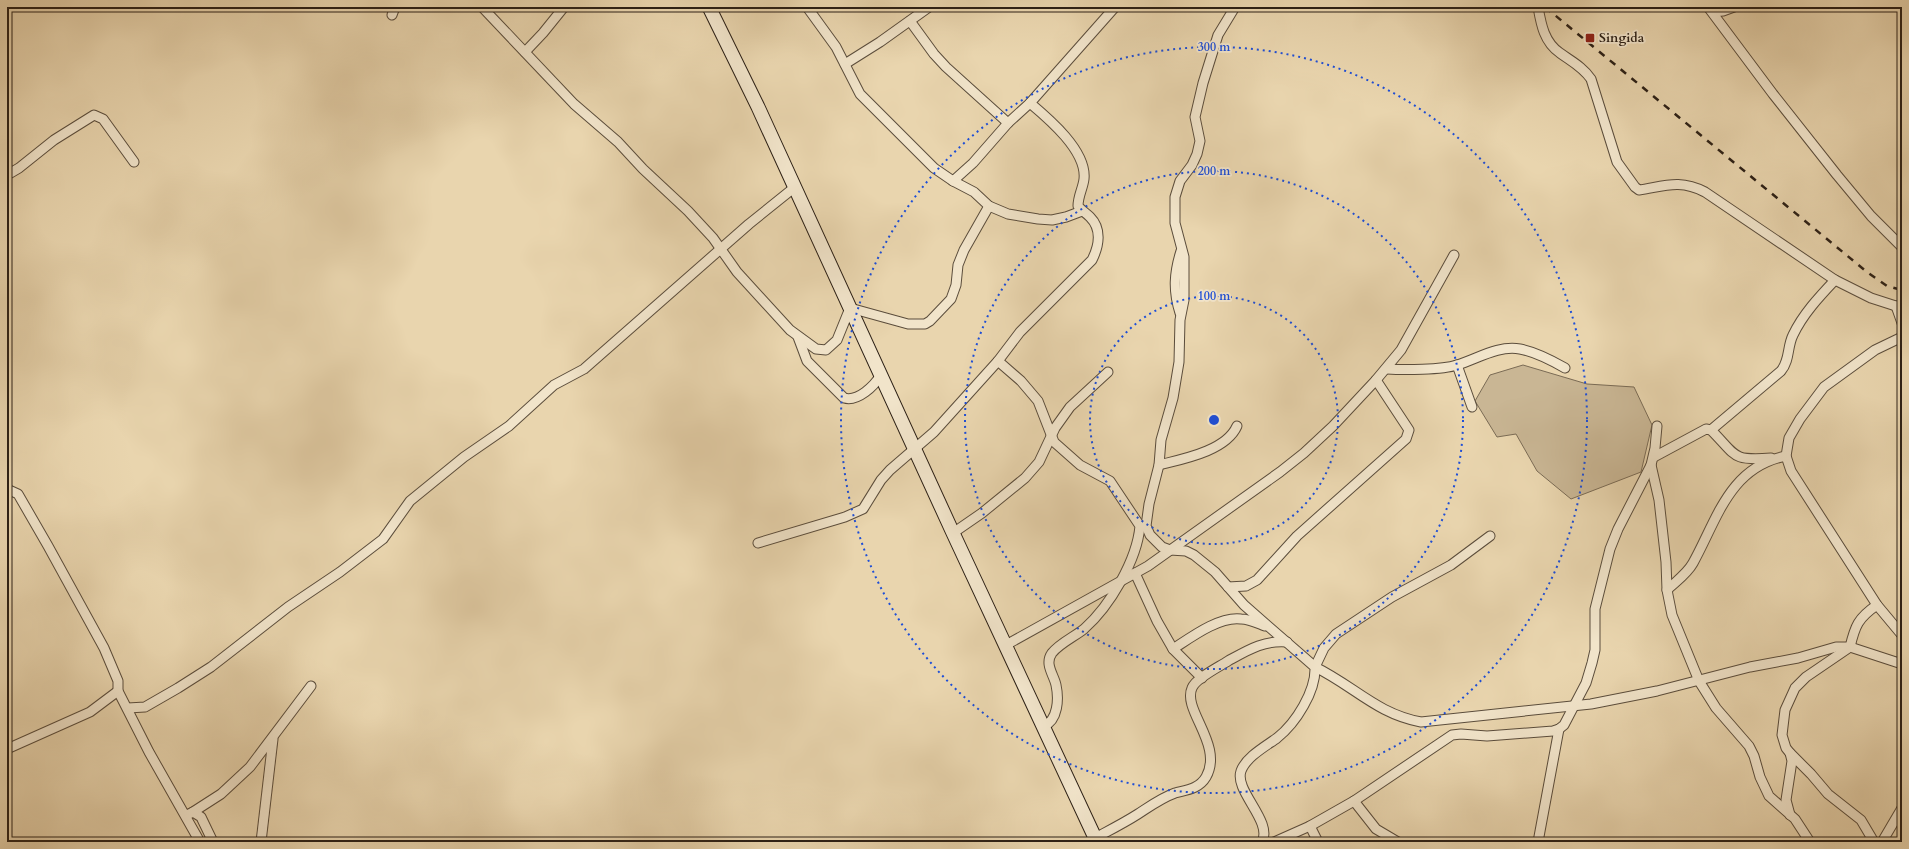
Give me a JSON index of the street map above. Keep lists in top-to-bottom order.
{
  "places": {
    "transit": ["Singida"]
  },
  "rings": ["300 m", "200 m", "100 m"]
}
